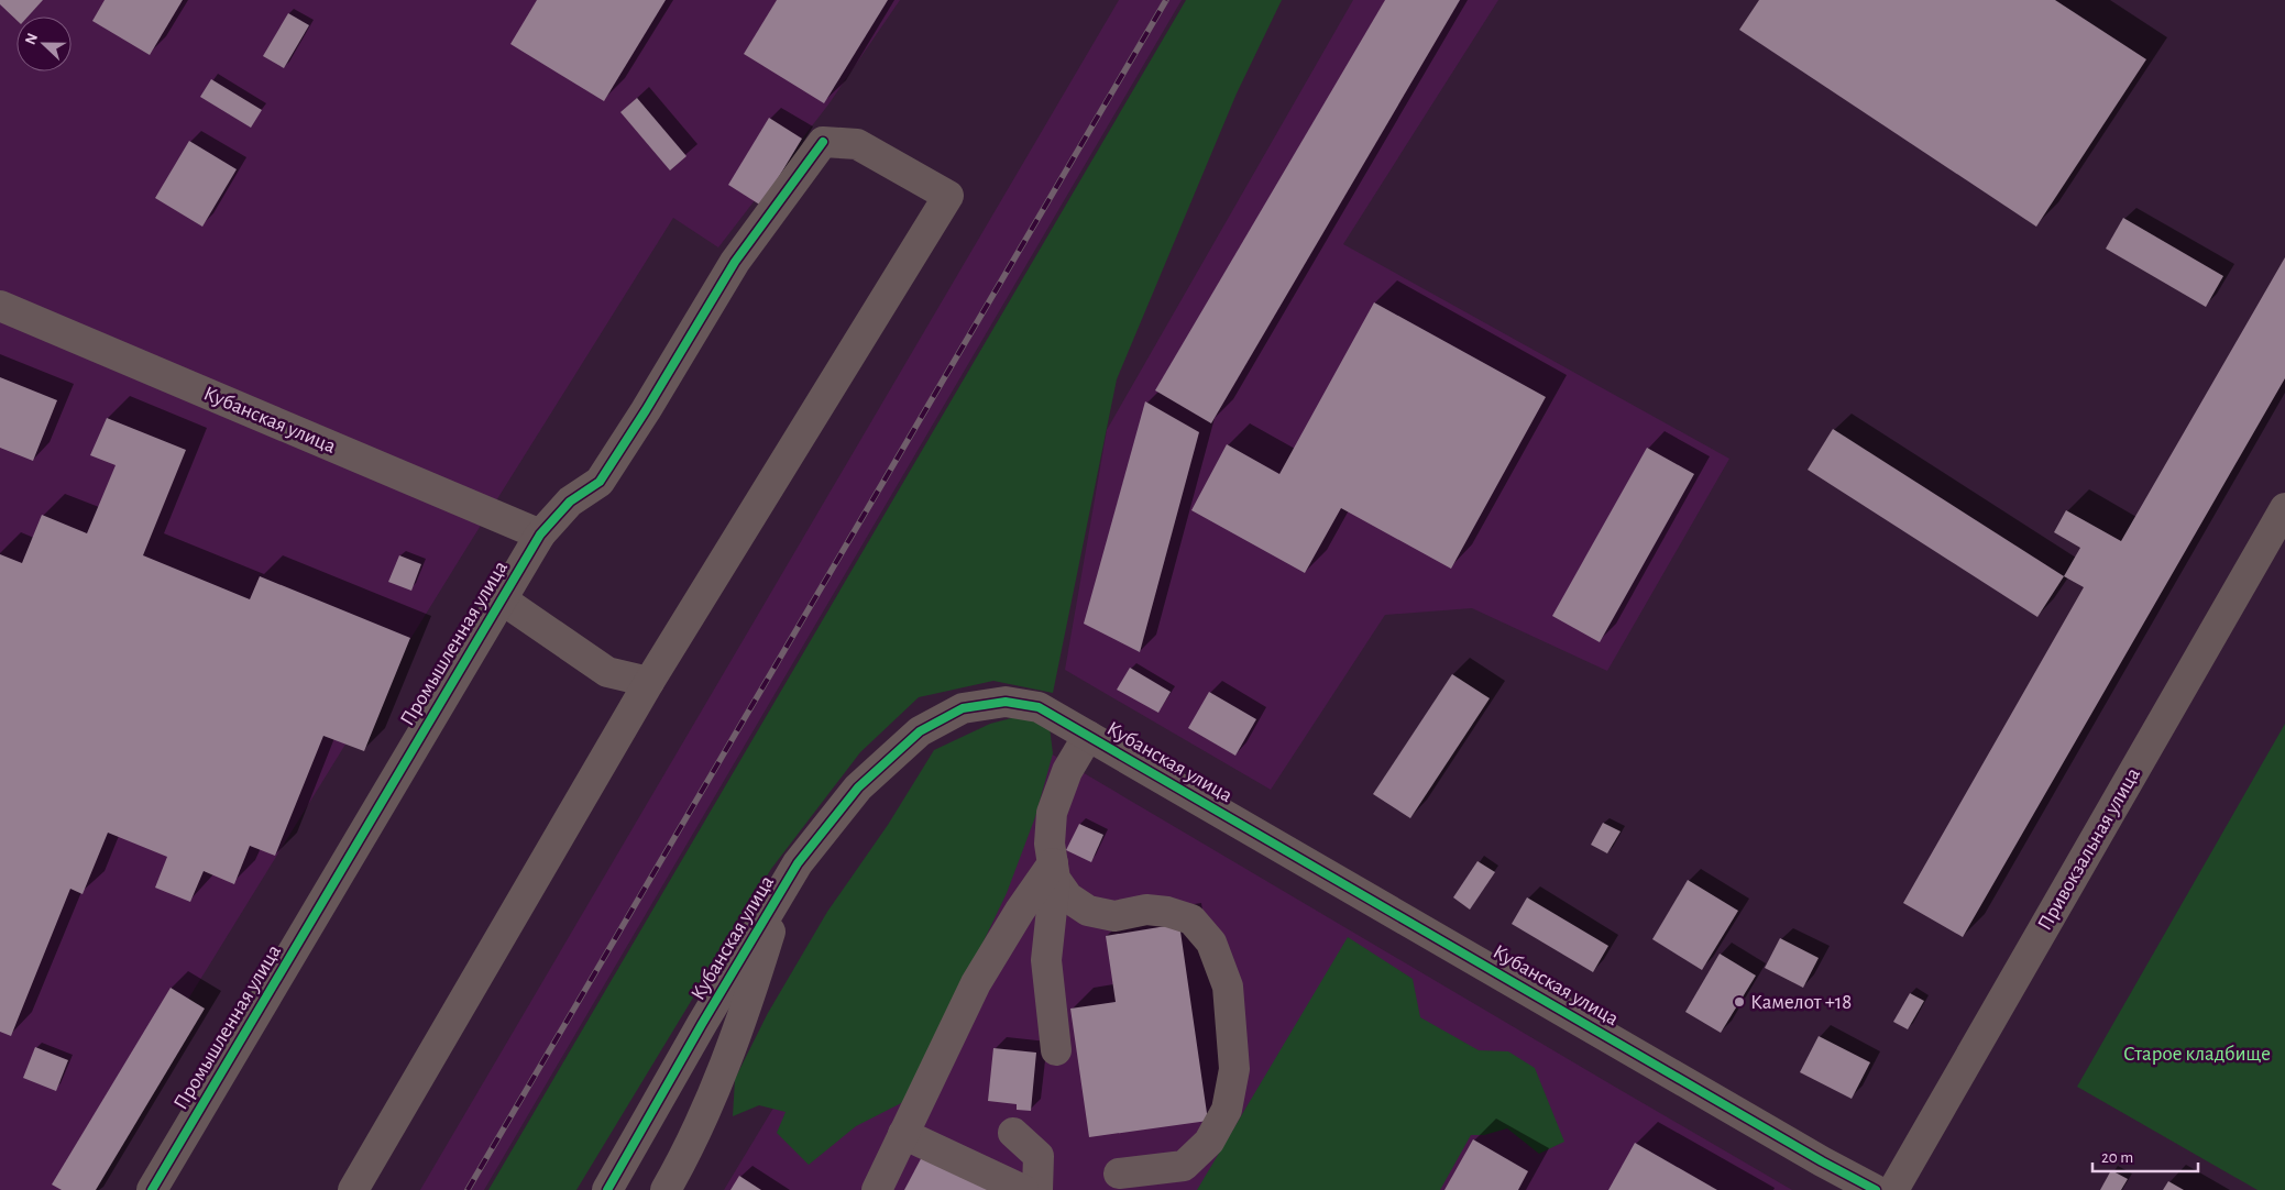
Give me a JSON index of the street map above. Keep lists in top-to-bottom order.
{
  "streets": {
    "street": ["Кубанская улица", "Промышленная улица", "Привокзальная улица"]
  },
  "crossings": [
    ["Кубанская улица", "Промышленная улица"]
  ],
  "parks": ["Старое кладбище"],
  "places": ["Камелот +18"],
  "scale_bar": "20 m",
  "north": "left"
}
